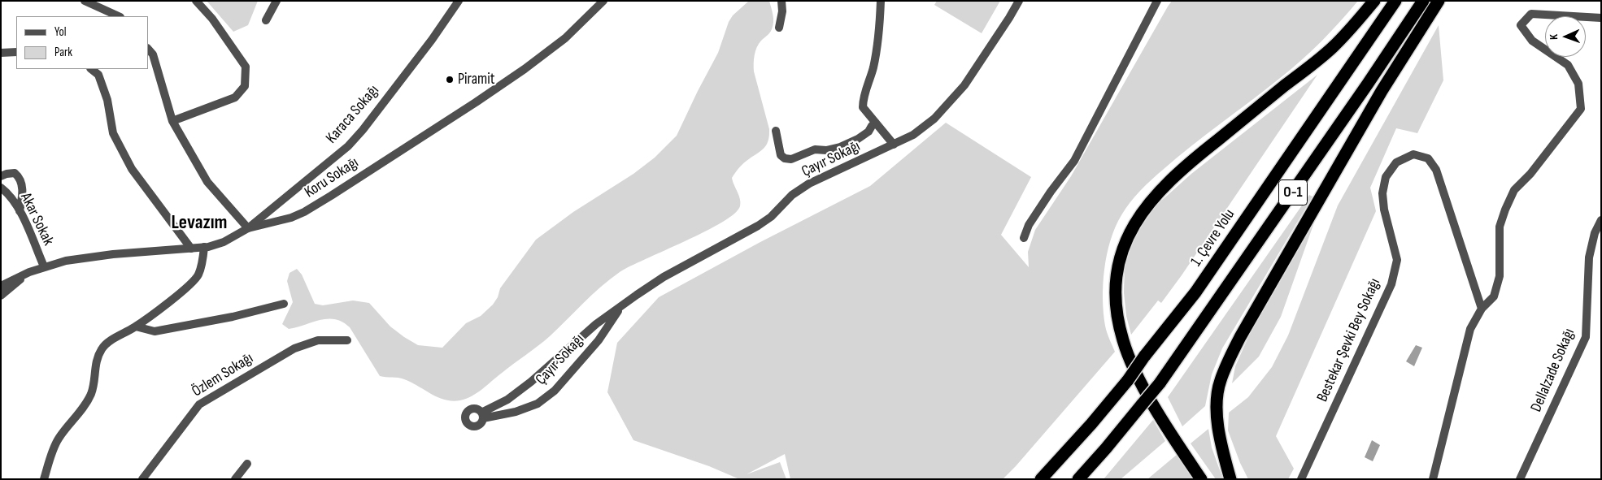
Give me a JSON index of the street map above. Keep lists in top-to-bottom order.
{
  "streets": {
    "highway": ["O-1", "1. Çevre Yolu"],
    "street": [
      "Karaca Sokağı",
      "Çayır Sokağı",
      "Koru Sokağı",
      "Akar Sokak",
      "Bestekar Şevki Bey Sokağı",
      "Dellalzade Sokağı",
      "Özlem Sokağı"
    ]
  },
  "crossings": [
    ["Karaca Sokağı", "Koru Sokağı"],
    ["Koru Sokağı", "Akar Sokak"]
  ],
  "districts": ["Levazım"],
  "places": ["Piramit"],
  "legend": ["Yol", "Park"],
  "north": "left"
}
